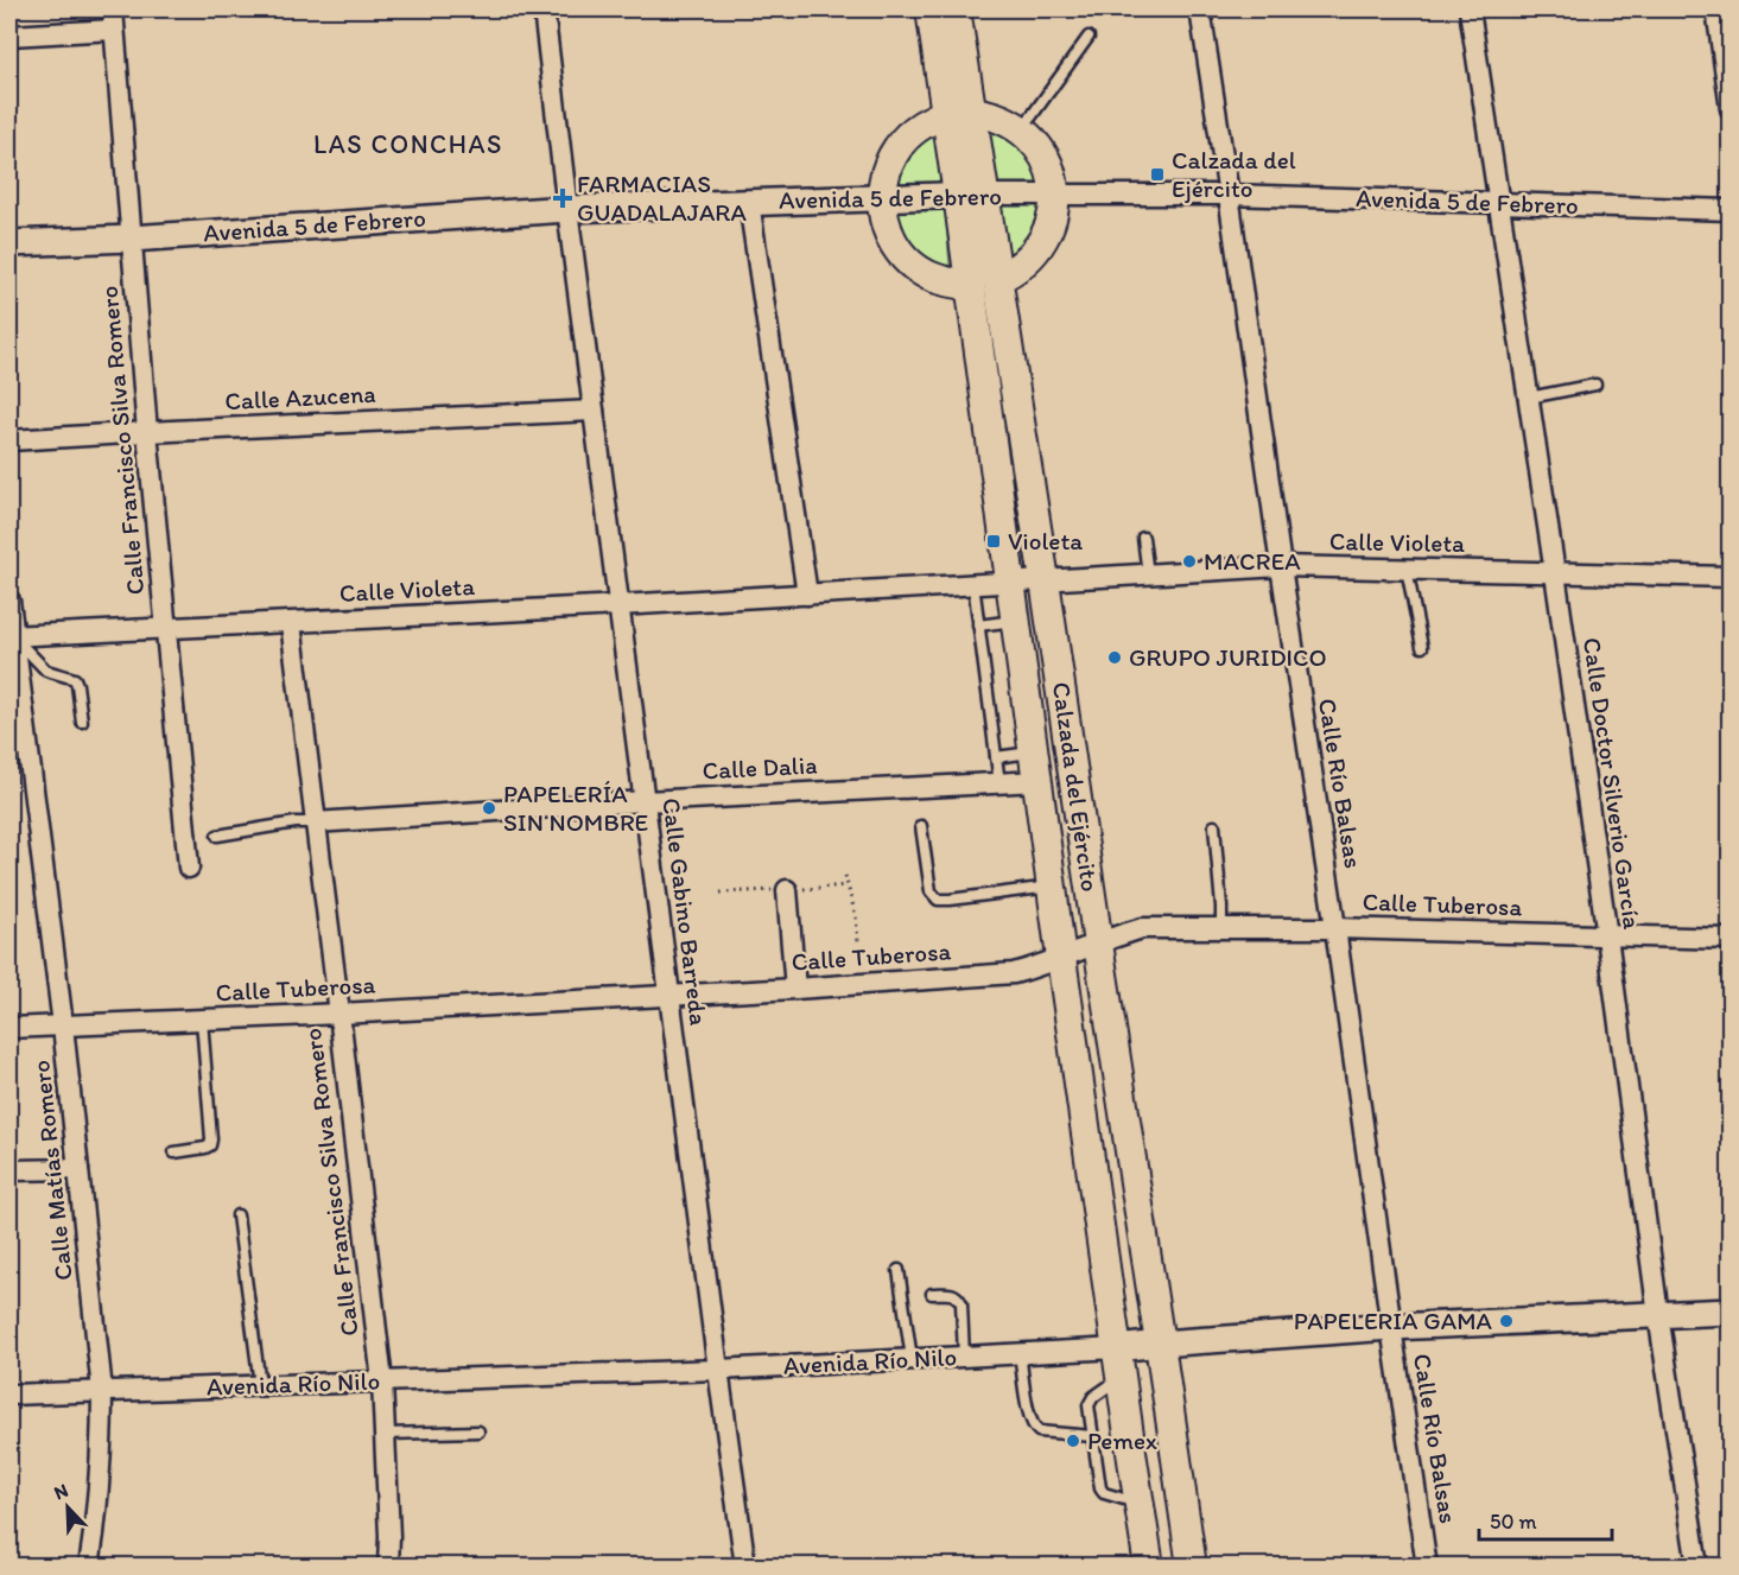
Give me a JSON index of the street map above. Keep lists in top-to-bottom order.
{
  "streets": {
    "main road": ["Calzada del Ejército"],
    "street": [
      "Avenida 5 de Febrero",
      "Calle Azucena",
      "Calle Francisco Silva Romero",
      "Calle Violeta",
      "Calle Dalia",
      "Calle Río Balsas",
      "Calle Doctor Silverio García",
      "Calle Tuberosa",
      "Calle Gabino Barreda",
      "Calle Matías Romero",
      "Avenida Río Nilo"
    ]
  },
  "crossings": [
    ["Avenida 5 de Febrero", "Calle Francisco Silva Romero"],
    ["Avenida 5 de Febrero", "Calle Río Balsas"],
    ["Avenida 5 de Febrero", "Calle Doctor Silverio García"],
    ["Avenida 5 de Febrero", "Calzada del Ejército"],
    ["Avenida 5 de Febrero", "Calle Gabino Barreda"],
    ["Calle Azucena", "Calle Francisco Silva Romero"],
    ["Calle Azucena", "Calle Gabino Barreda"],
    ["Calle Francisco Silva Romero", "Calle Violeta"],
    ["Calle Francisco Silva Romero", "Calle Dalia"],
    ["Calle Francisco Silva Romero", "Calle Tuberosa"],
    ["Calle Francisco Silva Romero", "Avenida Río Nilo"],
    ["Calle Violeta", "Calle Río Balsas"],
    ["Calle Violeta", "Calle Doctor Silverio García"],
    ["Calle Violeta", "Calzada del Ejército"],
    ["Calle Violeta", "Calle Gabino Barreda"],
    ["Calle Violeta", "Calle Matías Romero"],
    ["Calle Dalia", "Calzada del Ejército"],
    ["Calle Dalia", "Calle Gabino Barreda"],
    ["Calle Río Balsas", "Calle Tuberosa"],
    ["Calle Río Balsas", "Avenida Río Nilo"],
    ["Calle Doctor Silverio García", "Calle Tuberosa"],
    ["Calle Doctor Silverio García", "Avenida Río Nilo"],
    ["Calzada del Ejército", "Calle Tuberosa"],
    ["Calzada del Ejército", "Avenida Río Nilo"],
    ["Calle Tuberosa", "Calle Gabino Barreda"],
    ["Calle Tuberosa", "Calle Matías Romero"],
    ["Calle Gabino Barreda", "Avenida Río Nilo"],
    ["Calle Matías Romero", "Avenida Río Nilo"]
  ],
  "districts": ["LAS CONCHAS"],
  "places": {
    "transit": ["Calzada del Ejército", "Violeta"],
    "health": ["FARMACIAS GUADALAJARA"],
    "other": [
      "MACREA",
      "GRUPO JURIDICO",
      "PAPELERÍA SIN NOMBRE",
      "PAPELERIA GAMA",
      "Pemex"
    ]
  },
  "scale_bar": "50 m",
  "north": "top left"
}
